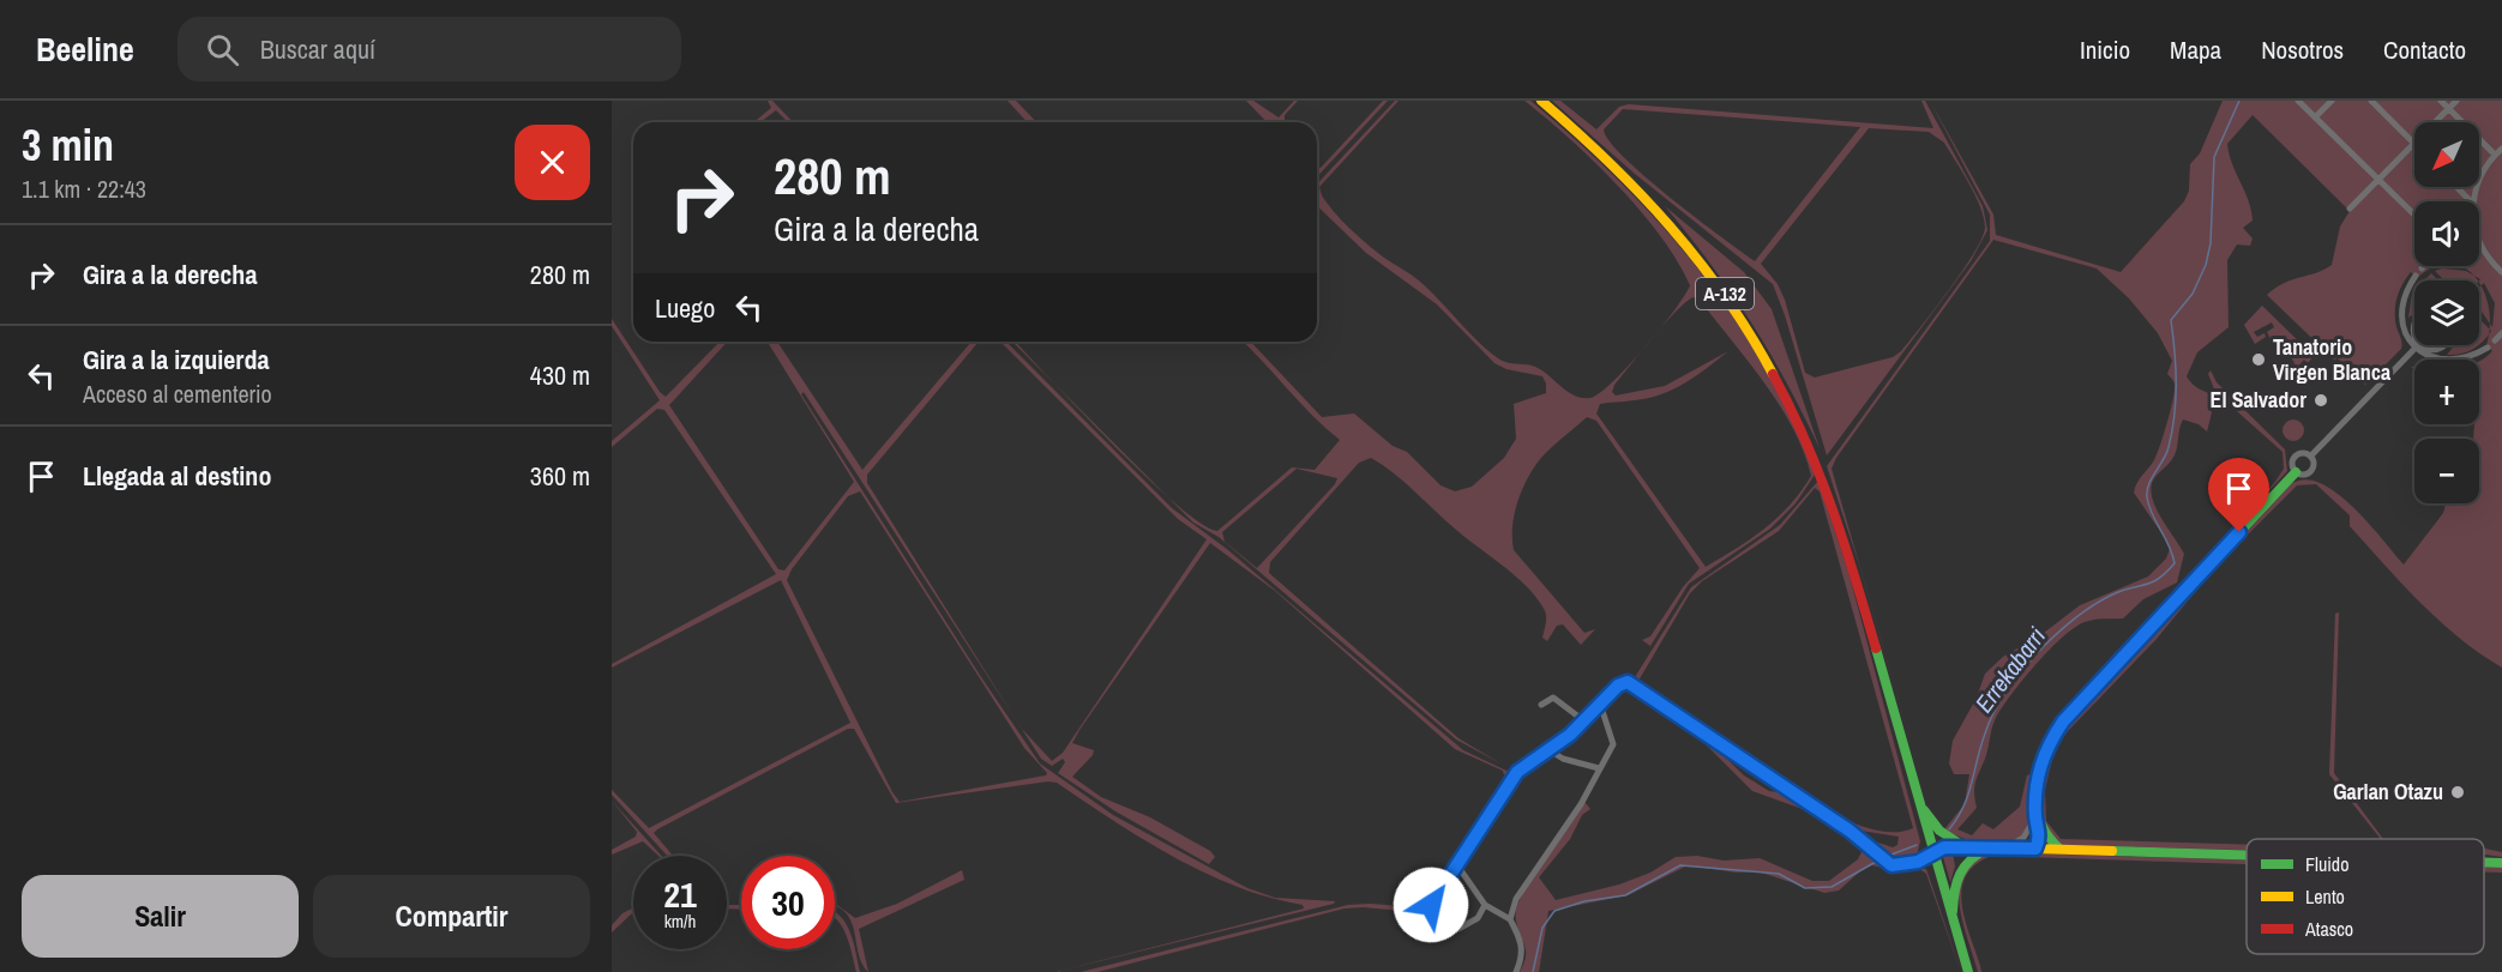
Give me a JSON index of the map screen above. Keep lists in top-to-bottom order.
{
  "streets": {
    "main road": ["A-132"]
  },
  "water": ["Errekabarri"],
  "places": ["Tanatorio Virgen Blanca", "El Salvador", "Garlan Otazu"],
  "legend": ["Fluido", "Lento", "Atasco"],
  "north": "bottom left",
  "page": {
    "header": "Beeline",
    "search": "Buscar aquí",
    "nav": [
      "Inicio",
      "Mapa",
      "Nosotros",
      "Contacto"
    ],
    "heading": ["3 min", "1.1 km · 22:43"],
    "map_buttons": ["+", "−"],
    "turn": ["280 m", "Gira a la derecha"],
    "list": [
      {
        "name": "Gira a la derecha",
        "value": "280 m"
      },
      {
        "name": "Gira a la izquierda",
        "note": "Acceso al cementerio",
        "value": "430 m"
      },
      {
        "name": "Llegada al destino",
        "value": "360 m"
      }
    ],
    "then": "Luego",
    "speed": "21 km/h",
    "limit": "30",
    "buttons": ["Salir", "Compartir"]
  }
}
